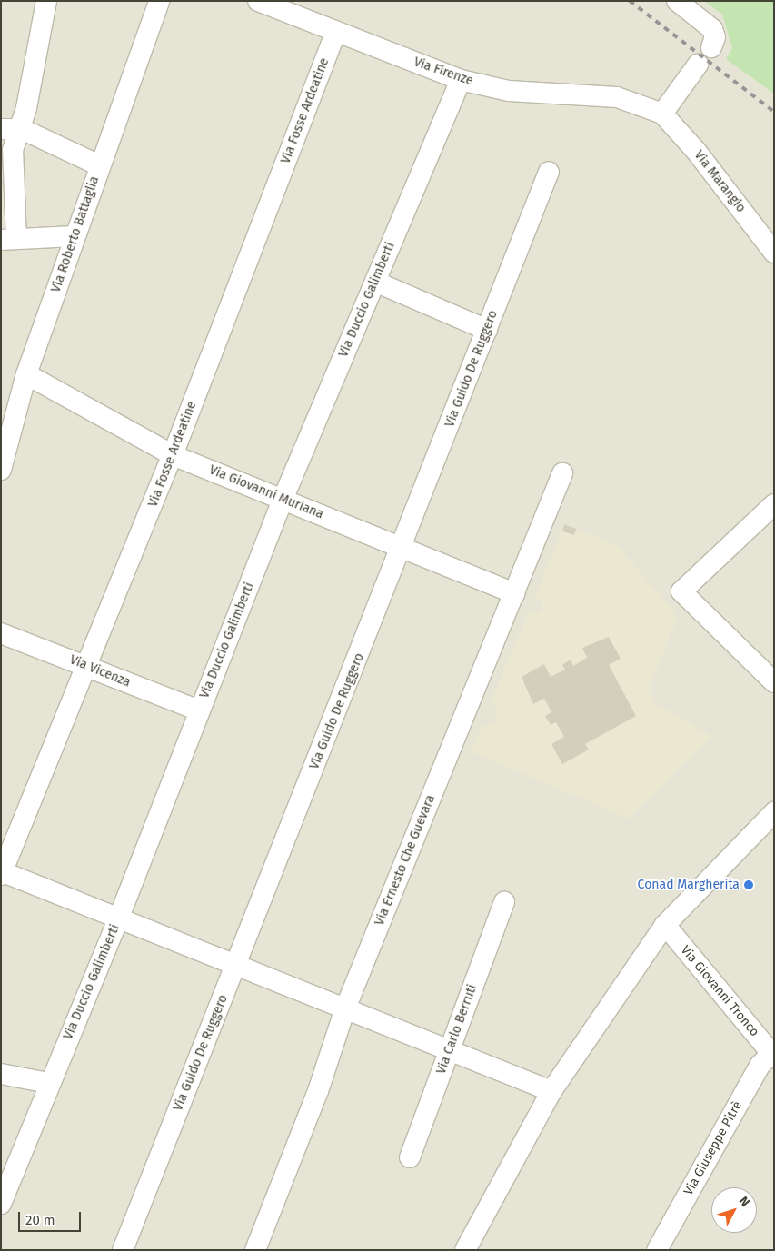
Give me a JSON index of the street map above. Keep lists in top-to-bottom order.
{
  "streets": {
    "street": [
      "Via Firenze",
      "Via Fosse Ardeatine",
      "Via Marangio",
      "Via Roberto Battaglia",
      "Via Duccio Galimberti",
      "Via Guido De Ruggero",
      "Via Giovanni Muriana",
      "Via Vicenza",
      "Via Ernesto Che Guevara",
      "Via Giovanni Tronco",
      "Via Carlo Berruti",
      "Via Giuseppe Pitrè"
    ]
  },
  "crossings": [
    ["Via Firenze", "Via Fosse Ardeatine"],
    ["Via Firenze", "Via Marangio"],
    ["Via Firenze", "Via Duccio Galimberti"],
    ["Via Fosse Ardeatine", "Via Giovanni Muriana"],
    ["Via Fosse Ardeatine", "Via Vicenza"],
    ["Via Roberto Battaglia", "Via Giovanni Muriana"],
    ["Via Duccio Galimberti", "Via Giovanni Muriana"],
    ["Via Duccio Galimberti", "Via Vicenza"],
    ["Via Guido De Ruggero", "Via Giovanni Muriana"],
    ["Via Giovanni Muriana", "Via Ernesto Che Guevara"],
    ["Via Giovanni Tronco", "Via Giuseppe Pitrè"]
  ],
  "places": ["Conad Margherita"],
  "scale_bar": "20 m",
  "north": "top right"
}
